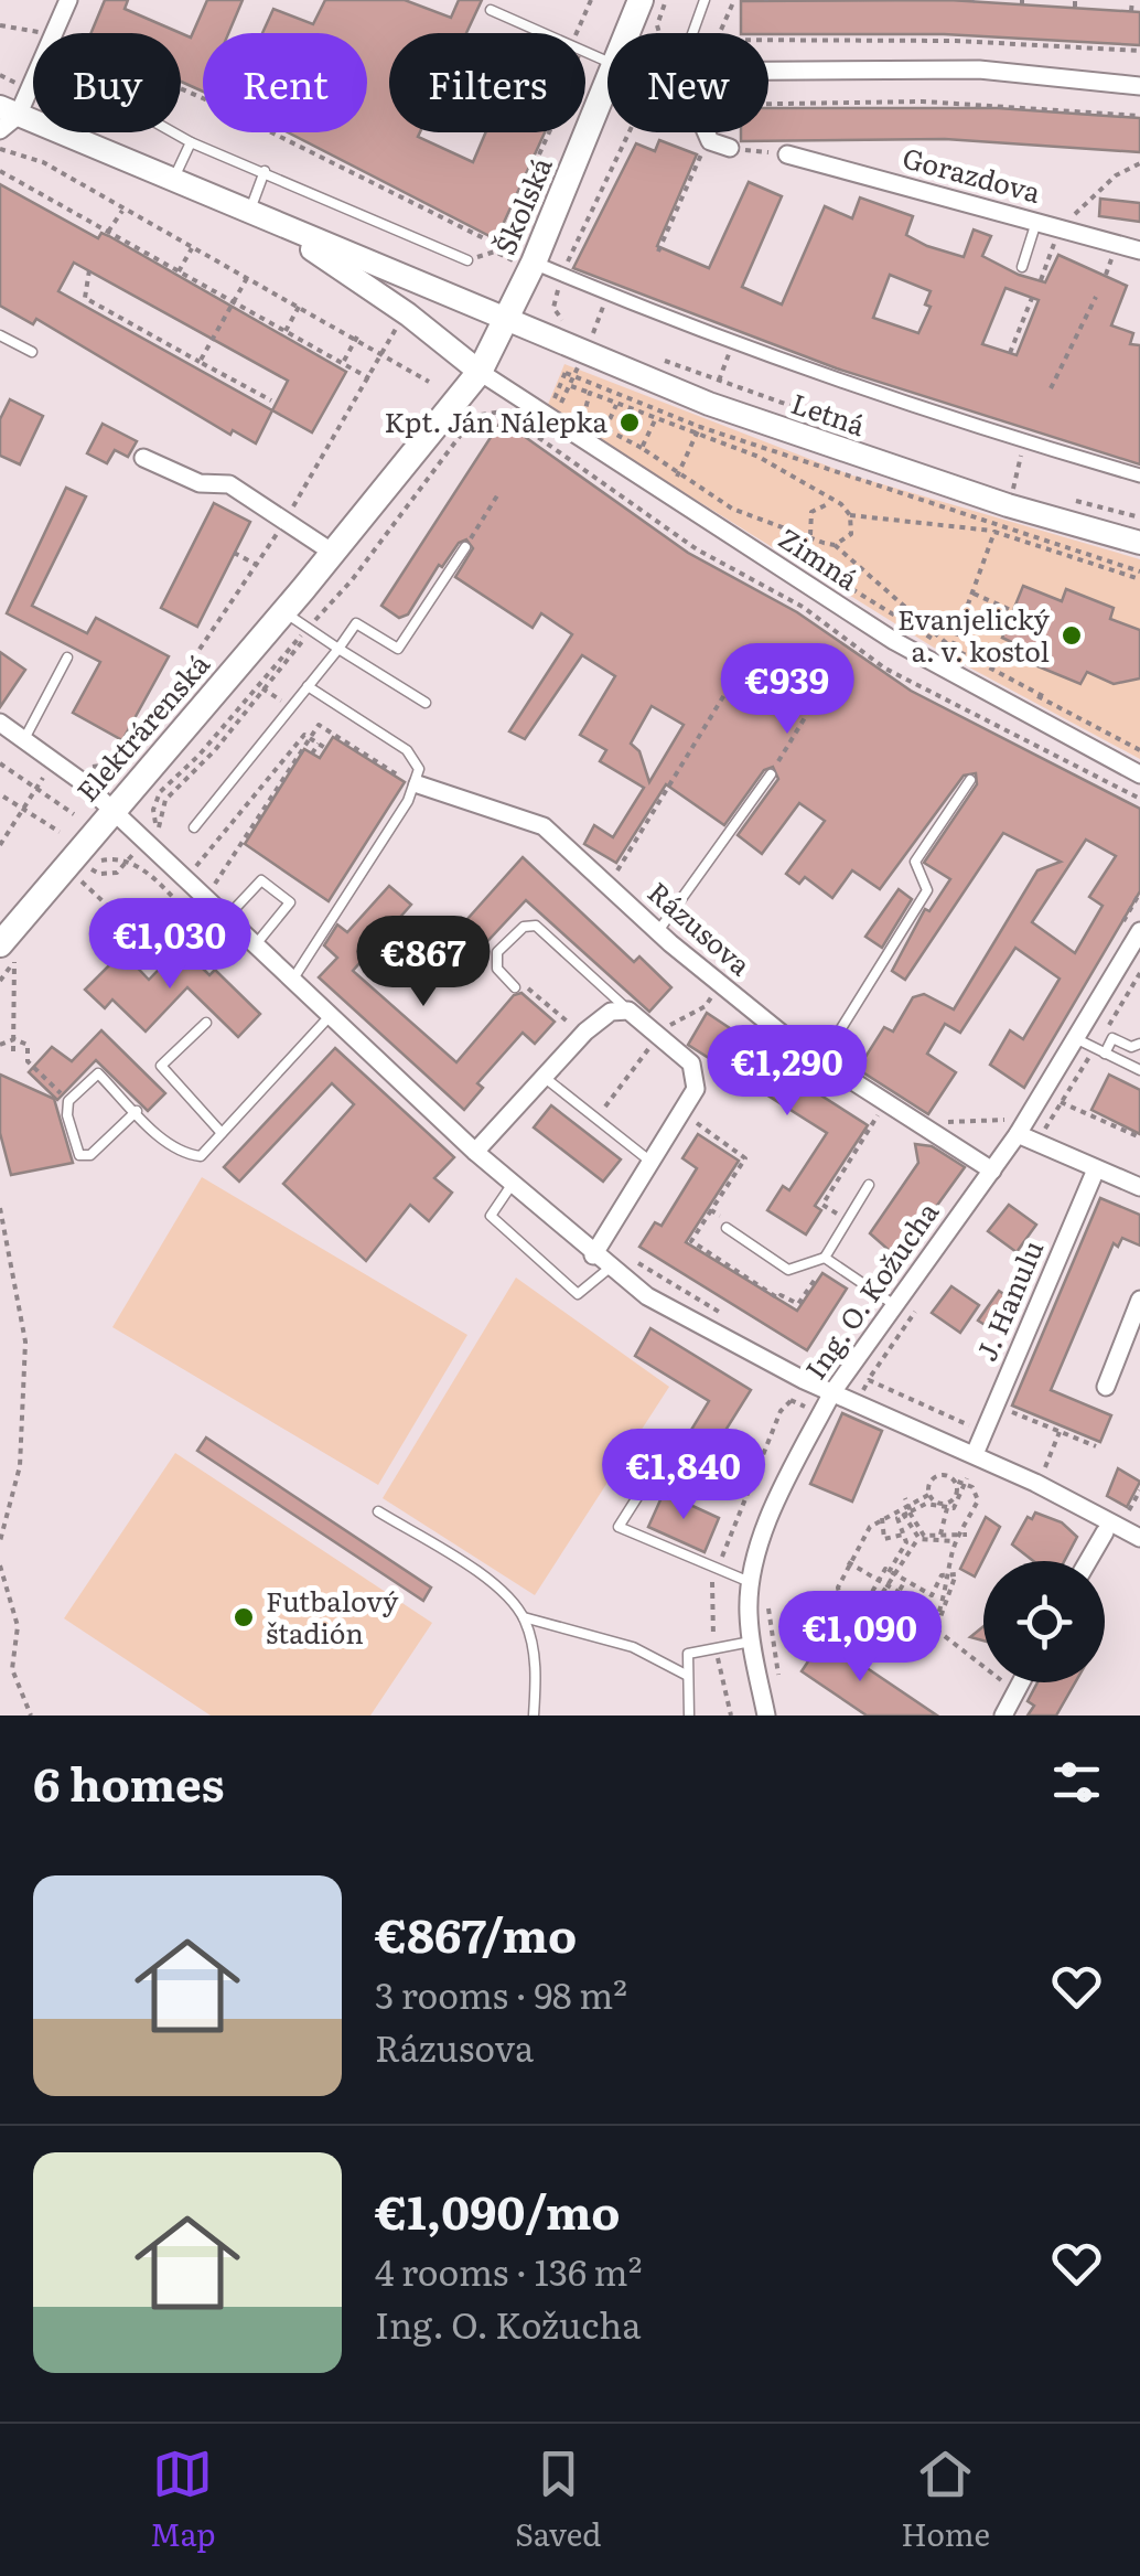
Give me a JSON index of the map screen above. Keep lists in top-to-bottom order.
{
  "streets": {
    "main road": ["Školská", "Elektrárenská"],
    "street": [
      "Gorazdova",
      "Letná",
      "Zimná",
      "Rázusova",
      "Ing. O. Kožucha",
      "J. Hanulu"
    ]
  },
  "crossings": [
    ["Školská", "Letná"],
    ["Školská", "Zimná"],
    ["Školská", "Elektrárenská"],
    ["Zimná", "Elektrárenská"],
    ["Rázusova", "Ing. O. Kožucha"]
  ],
  "places": ["Kpt. Ján Nálepka", "Evanjelický a. v. kostol", "Futbalový štadión"],
  "page": {
    "chip": [
      "Buy",
      "Rent",
      "Filters",
      "New"
    ],
    "price": [
      "€939",
      "€1,030",
      "€867",
      "€1,290",
      "€1,840",
      "€1,090"
    ],
    "heading": "6 homes",
    "list": [
      {
        "name": "€867/mo",
        "note": "3 rooms · 98 m² · Rázusova"
      },
      {
        "name": "€1,090/mo",
        "note": "4 rooms · 136 m² · Ing. O. Kožucha"
      }
    ],
    "tabs": ["Map", "Saved", "Home"]
  }
}
